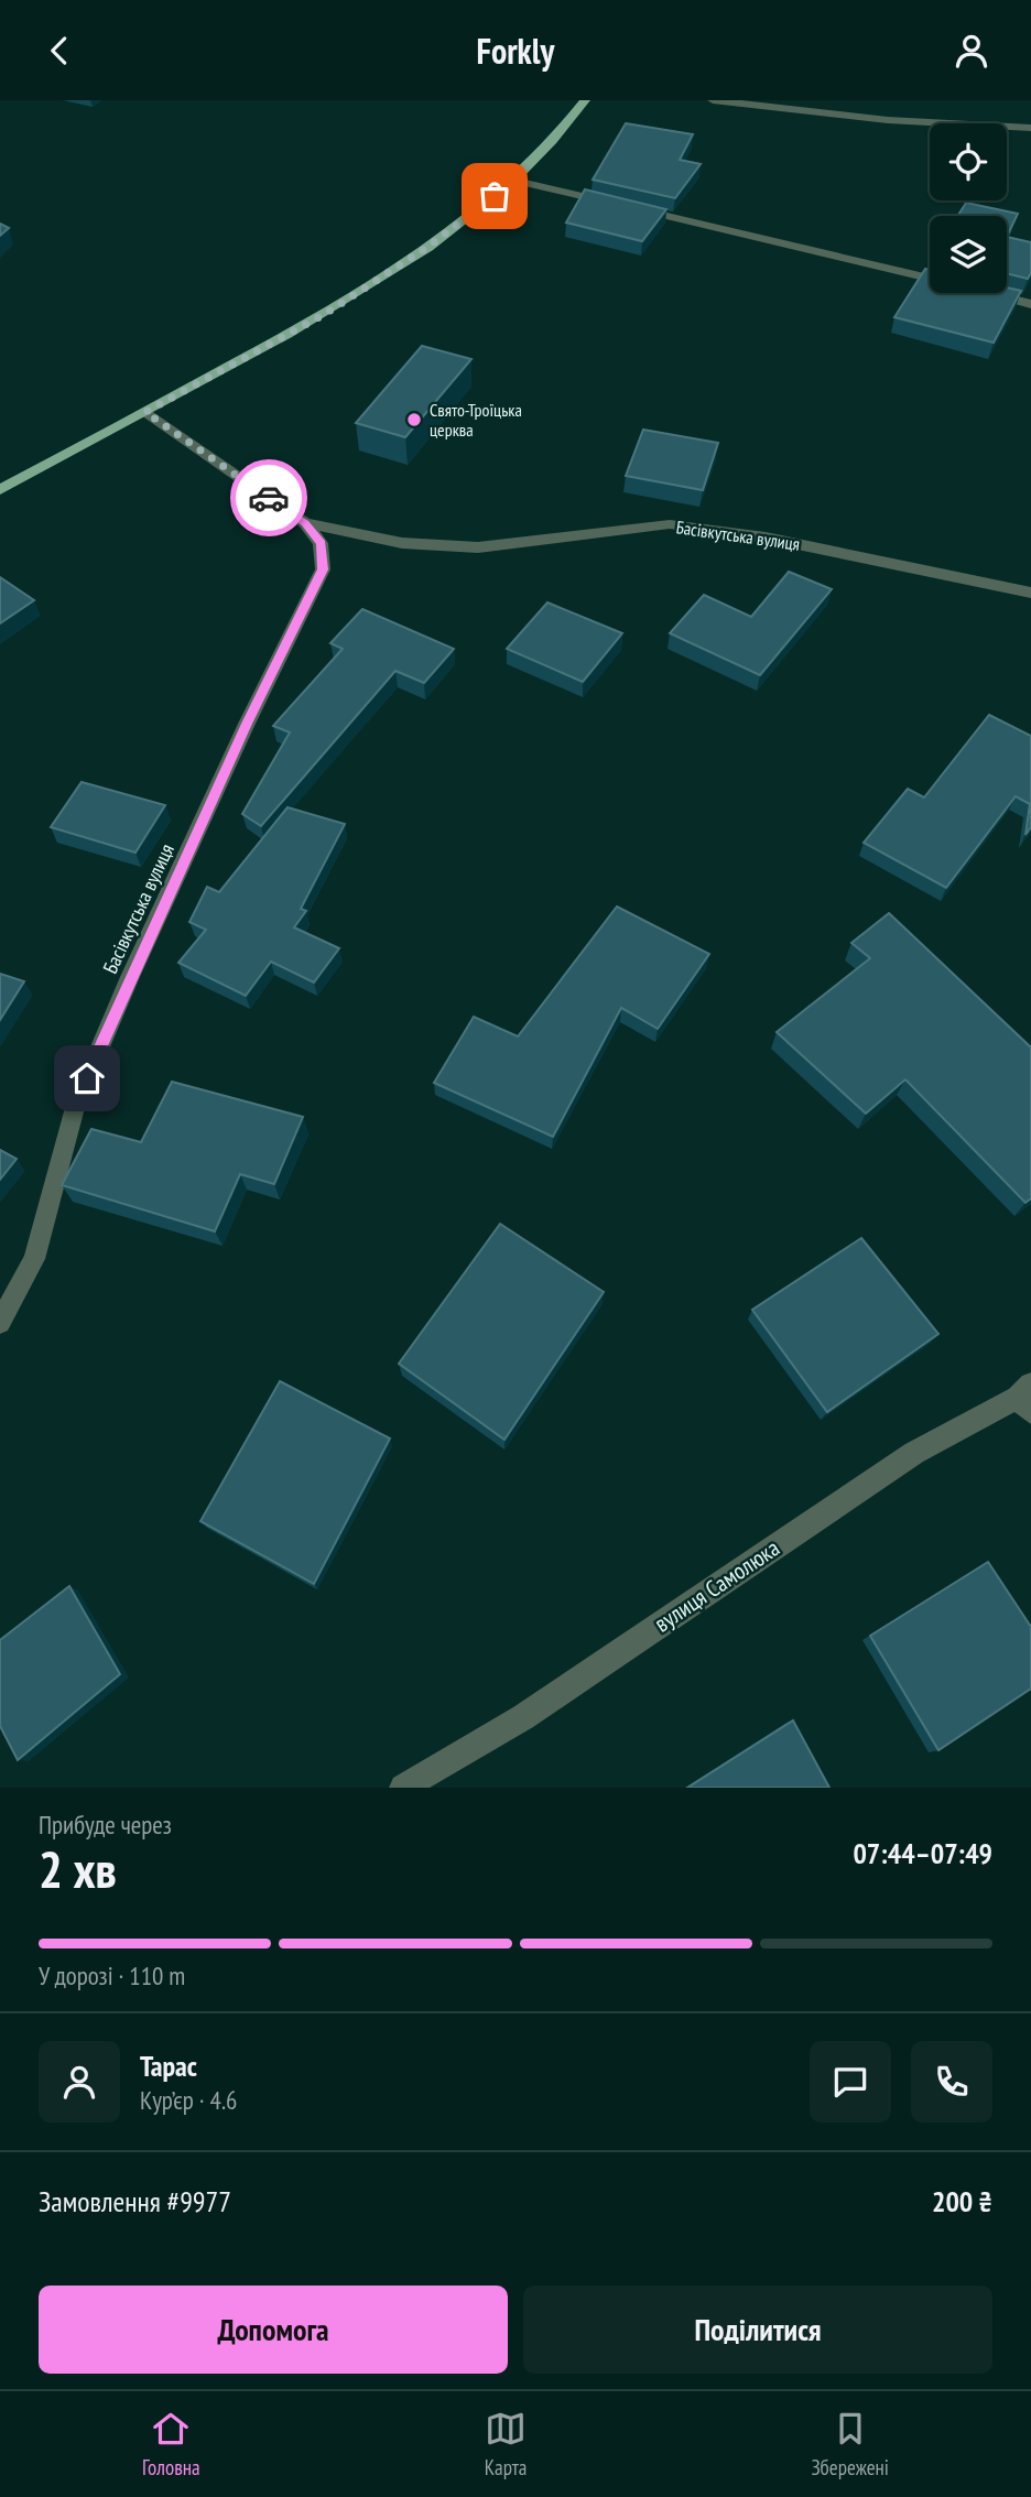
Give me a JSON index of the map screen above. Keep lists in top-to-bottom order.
{
  "streets": {
    "street": ["Басівкутська вулиця", "вулиця Самолюка"]
  },
  "places": ["Свято-Троїцька церква"],
  "page": {
    "header": "Forkly",
    "heading": ["2 хв", "Прибуде через", "07:44–07:49"],
    "panel": [
      "Тарас",
      "Кур’єр · 4.6",
      "Замовлення #9977",
      "200 ₴"
    ],
    "bar": "У дорозі · 110 m",
    "buttons": ["Допомога", "Поділитися"],
    "tabs": ["Головна", "Карта", "Збережені"]
  }
}
